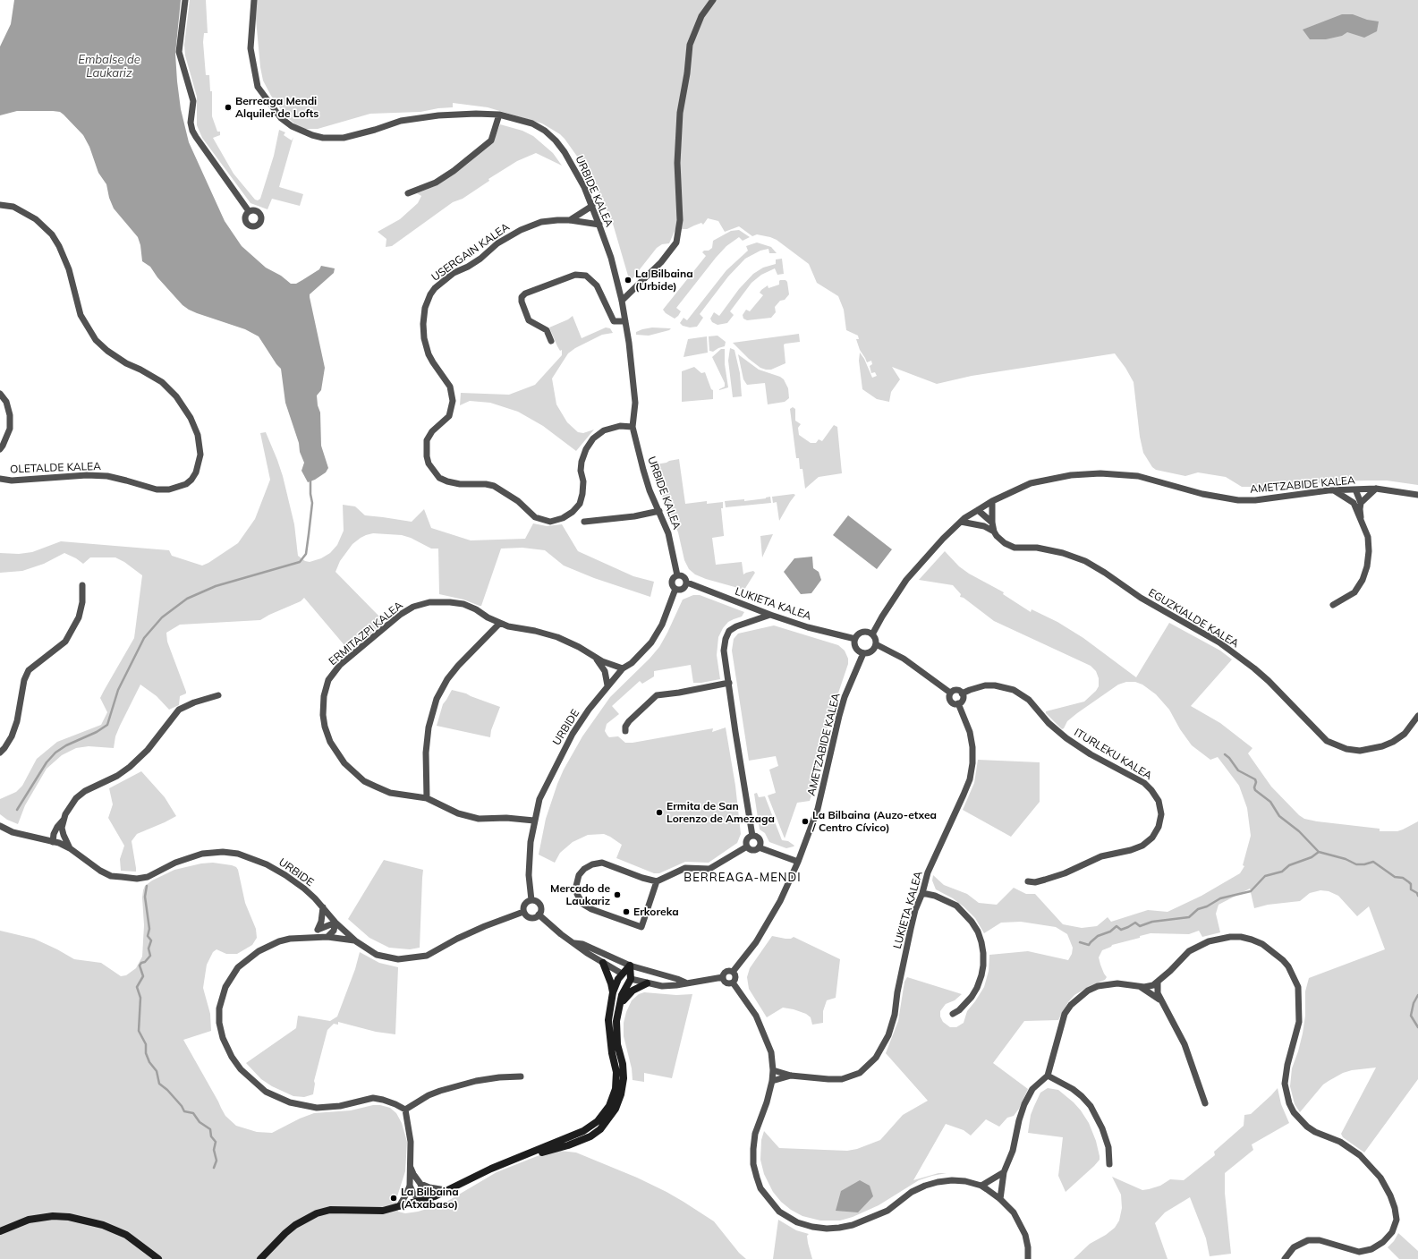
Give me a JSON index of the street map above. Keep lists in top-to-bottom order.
{
  "streets": {
    "street": [
      "URBIDE KALEA",
      "USERGAIN KALEA",
      "OLETALDE KALEA",
      "AMETZABIDE KALEA",
      "LUKIETA KALEA",
      "EGUZKIALDE KALEA",
      "ERMITAZPI KALEA",
      "URBIDE",
      "ITURLEKU KALEA"
    ]
  },
  "crossings": [
    ["URBIDE KALEA", "USERGAIN KALEA"],
    ["URBIDE KALEA", "LUKIETA KALEA"],
    ["URBIDE KALEA", "URBIDE"],
    ["AMETZABIDE KALEA", "LUKIETA KALEA"],
    ["AMETZABIDE KALEA", "EGUZKIALDE KALEA"],
    ["LUKIETA KALEA", "URBIDE"],
    ["LUKIETA KALEA", "ITURLEKU KALEA"],
    ["ERMITAZPI KALEA", "URBIDE"]
  ],
  "districts": ["BERREAGA-MENDI"],
  "water": ["Embalse de Laukariz"],
  "places": [
    "Berreaga Mendi Alquiler de Lofts",
    "La Bilbaina (Urbide)",
    "Ermita de San Lorenzo de Amezaga",
    "La Bilbaina (Auzo-etxea / Centro Cívico)",
    "Mercado de Laukariz",
    "Erkoreka",
    "La Bilbaina (Atxabaso)"
  ]
}
